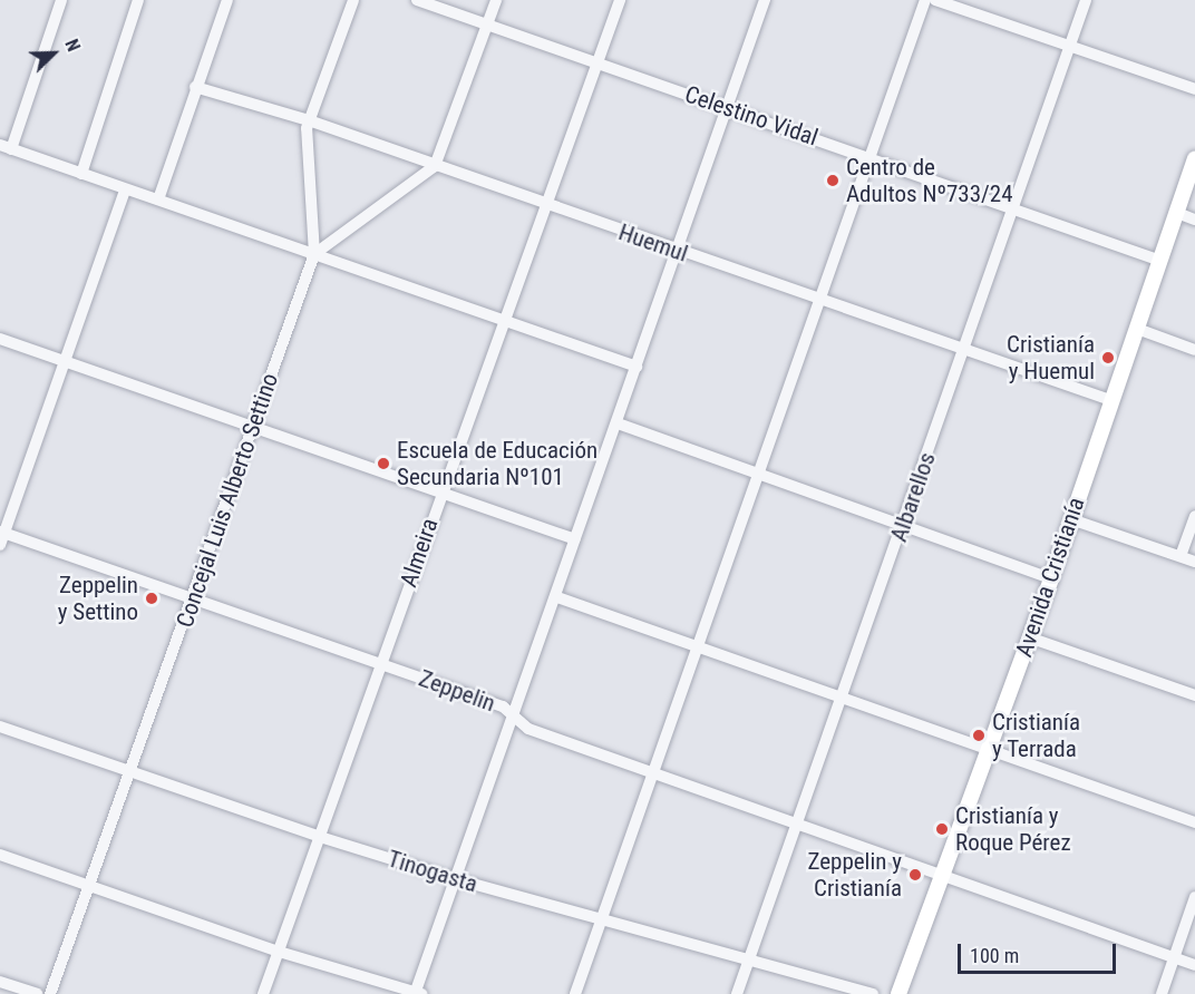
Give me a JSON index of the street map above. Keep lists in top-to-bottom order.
{
  "streets": {
    "main road": ["Avenida Cristianía"],
    "street": [
      "Celestino Vidal",
      "Huemul",
      "Albarellos",
      "Concejal Luis Alberto Settino",
      "Almeira",
      "Zeppelin",
      "Tinogasta"
    ]
  },
  "crossings": [
    ["Celestino Vidal", "Albarellos"],
    ["Celestino Vidal", "Almeira"],
    ["Celestino Vidal", "Avenida Cristianía"],
    ["Huemul", "Albarellos"],
    ["Huemul", "Concejal Luis Alberto Settino"],
    ["Huemul", "Almeira"],
    ["Huemul", "Avenida Cristianía"],
    ["Albarellos", "Zeppelin"],
    ["Albarellos", "Tinogasta"],
    ["Concejal Luis Alberto Settino", "Zeppelin"],
    ["Concejal Luis Alberto Settino", "Tinogasta"],
    ["Almeira", "Zeppelin"],
    ["Almeira", "Tinogasta"],
    ["Avenida Cristianía", "Zeppelin"]
  ],
  "places": [
    "Centro de Adultos Nº733/24",
    "Cristianía y Huemul",
    "Escuela de Educación Secundaria Nº101",
    "Zeppelin y Settino",
    "Cristianía y Terrada",
    "Cristianía y Roque Pérez",
    "Zeppelin y Cristianía"
  ],
  "scale_bar": "100 m",
  "north": "top right"
}
